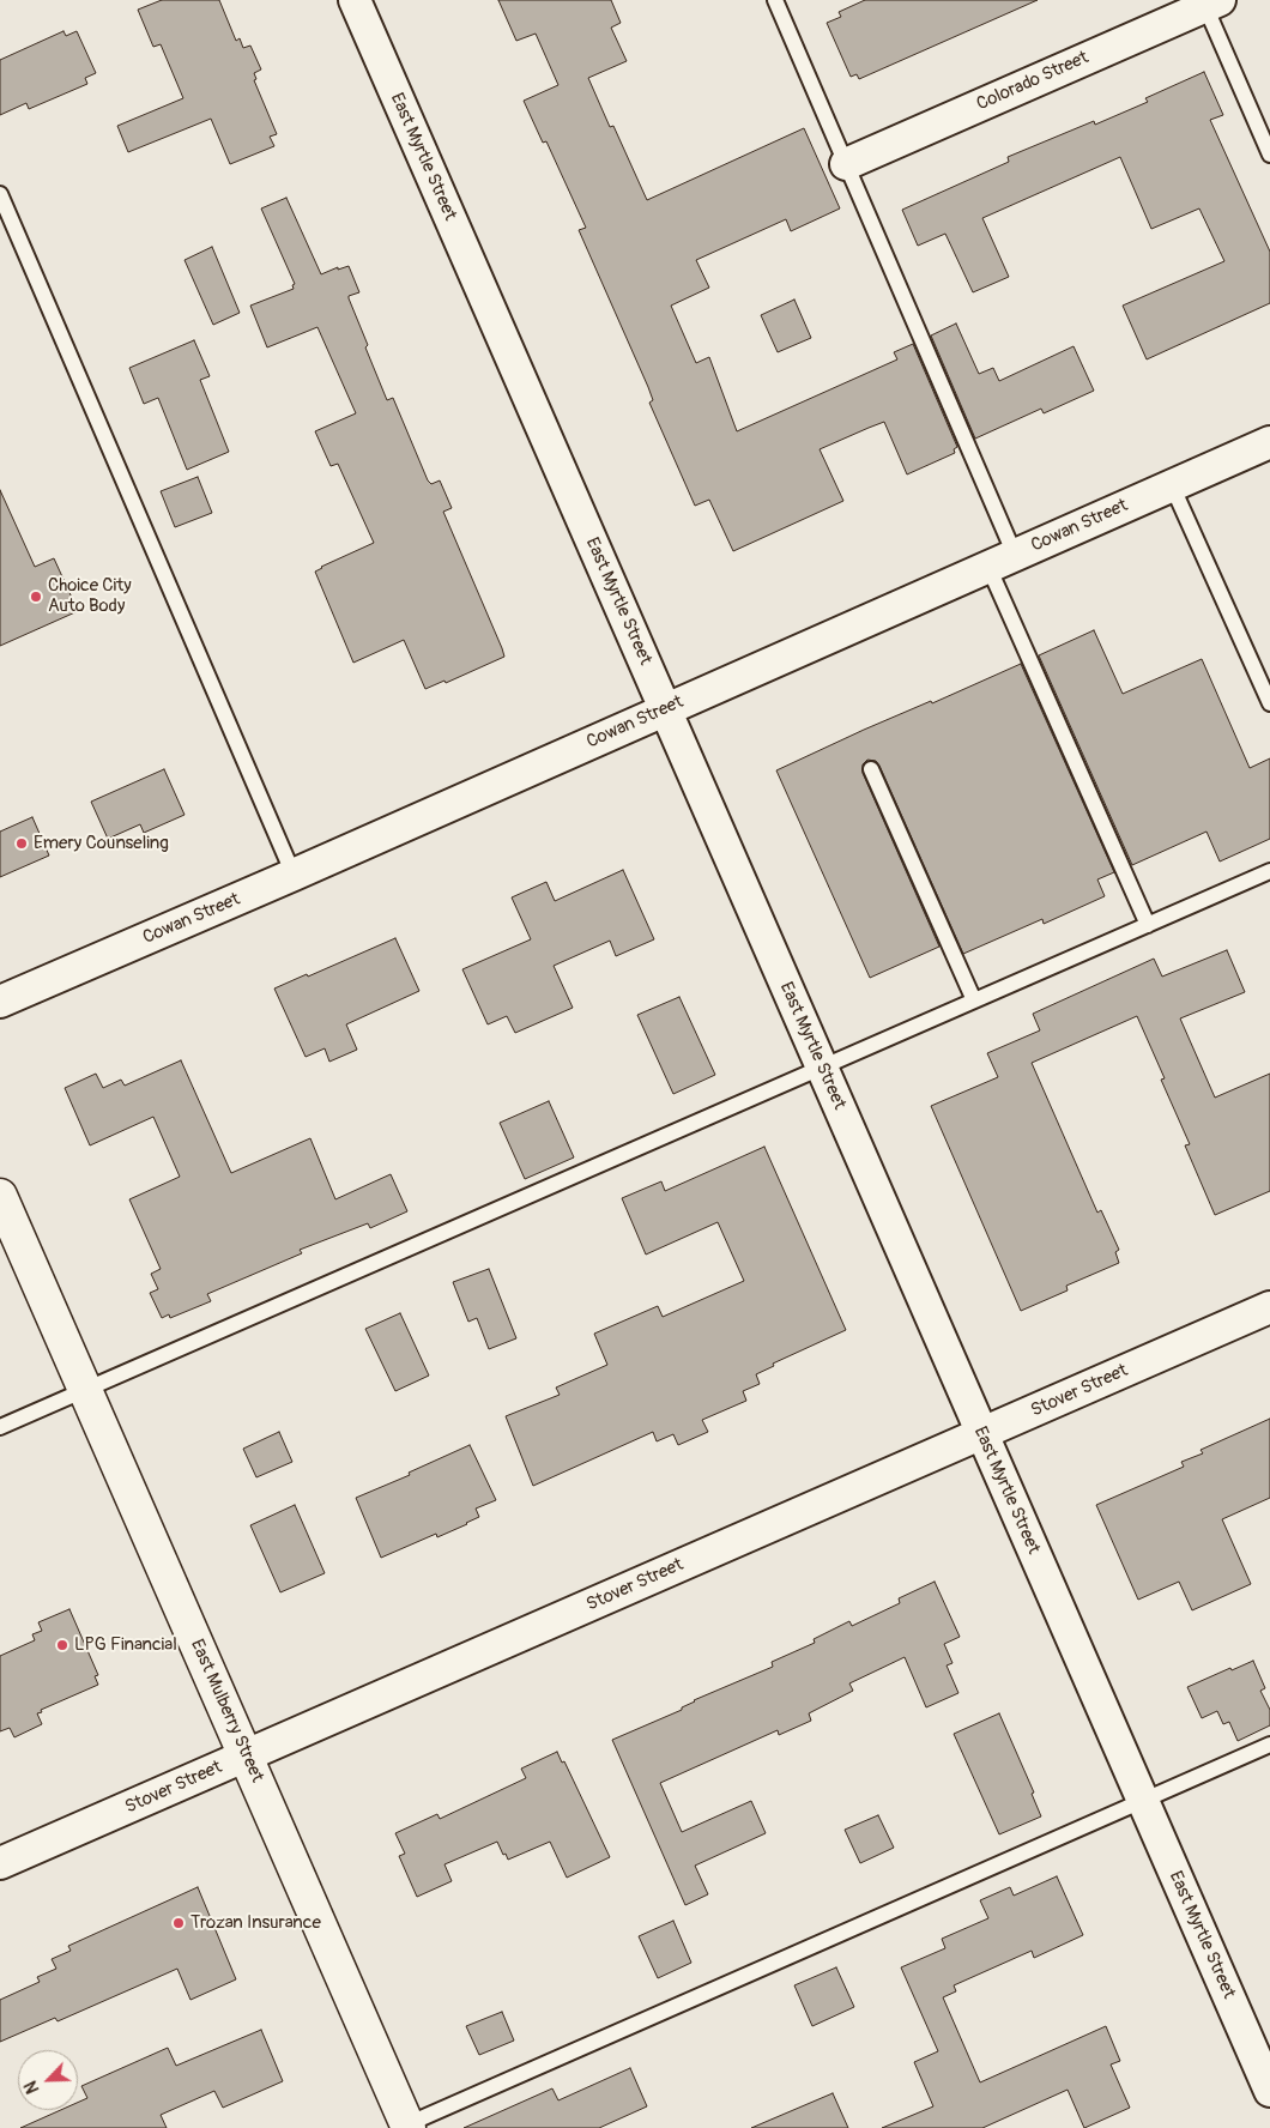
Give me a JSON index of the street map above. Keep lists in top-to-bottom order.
{
  "streets": {
    "highway": ["East Mulberry Street"],
    "street": [
      "Colorado Street",
      "East Myrtle Street",
      "Cowan Street",
      "Stover Street"
    ]
  },
  "crossings": [
    ["East Myrtle Street", "Cowan Street"],
    ["East Myrtle Street", "Stover Street"],
    ["Stover Street", "East Mulberry Street"]
  ],
  "places": [
    "Choice City Auto Body",
    "Emery Counseling",
    "LPG Financial",
    "Trozan Insurance"
  ],
  "north": "bottom left"
}
